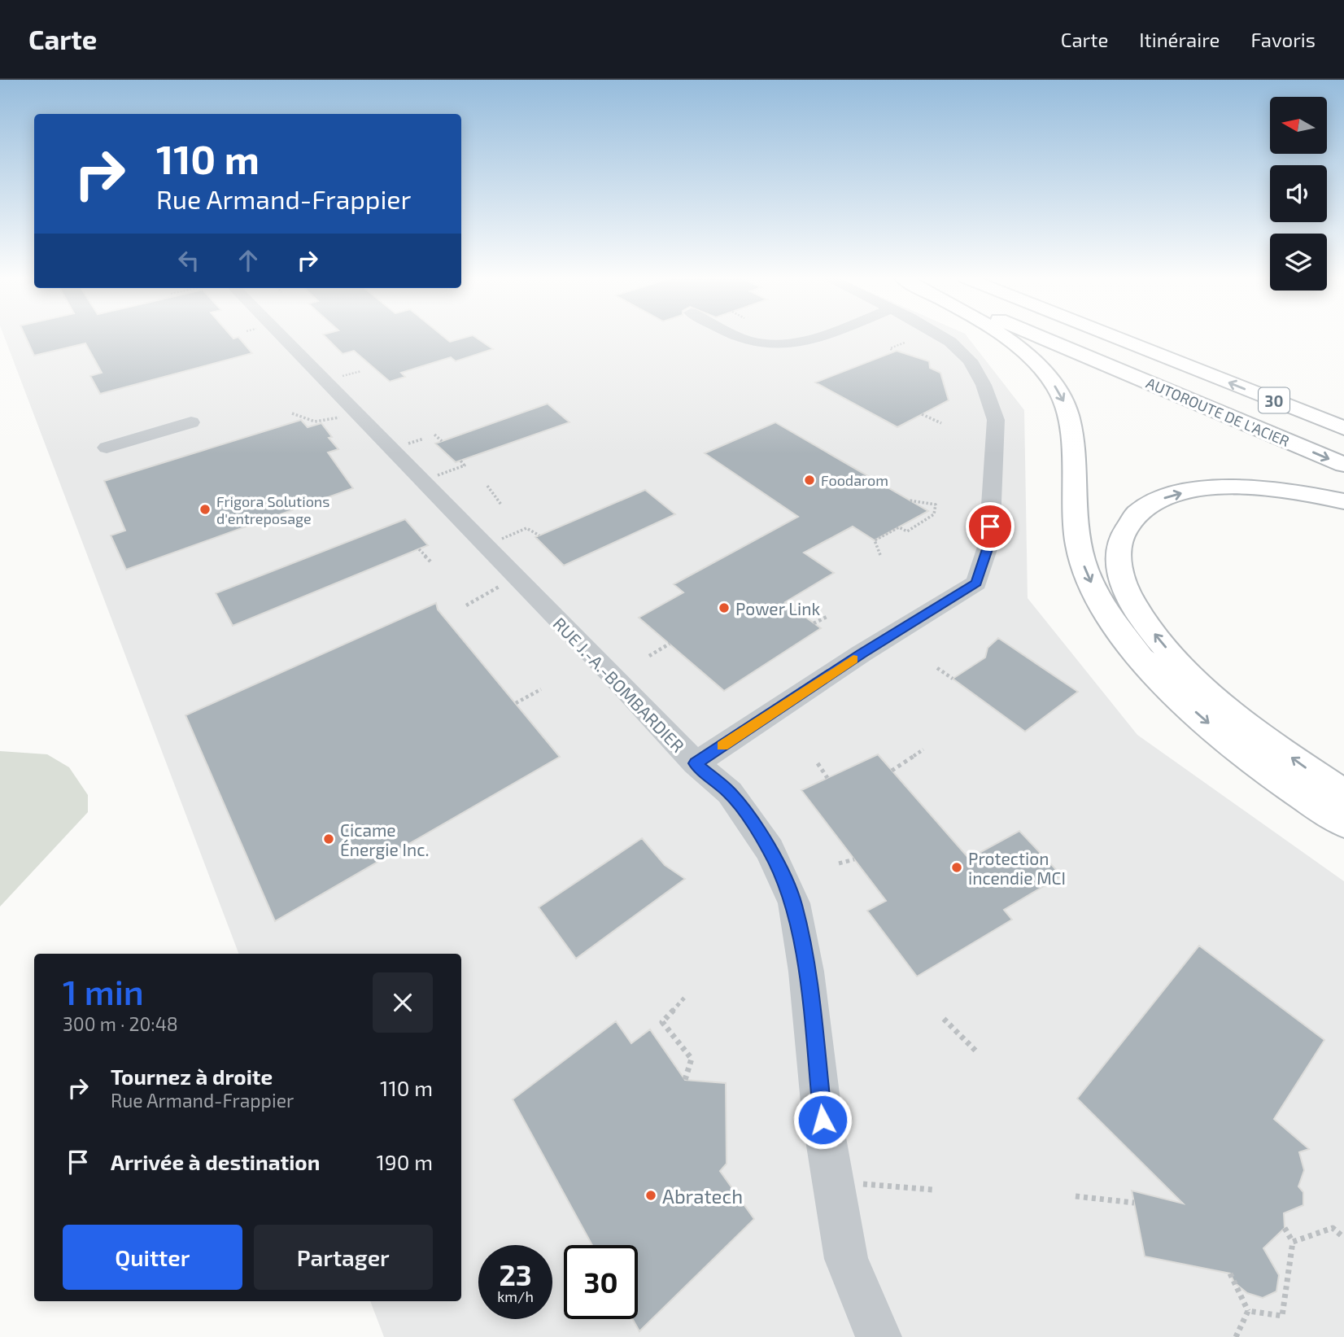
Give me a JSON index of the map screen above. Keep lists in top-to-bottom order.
{
  "streets": {
    "highway": ["30", "AUTOROUTE DE L'ACIER"],
    "street": ["RUE J.-A.-BOMBARDIER"]
  },
  "places": [
    "Foodarom",
    "Frigora Solutions d'entreposage",
    "Power Link",
    "Cicame Énergie Inc.",
    "Protection incendie MCI",
    "Abratech"
  ],
  "north": "left",
  "page": {
    "header": "Carte",
    "nav": ["Carte", "Itinéraire", "Favoris"],
    "turn": ["110 m", "Rue Armand-Frappier"],
    "heading": ["1 min", "300 m · 20:48"],
    "list": [
      {
        "name": "Tournez à droite",
        "note": "Rue Armand-Frappier",
        "value": "110 m"
      },
      {
        "name": "Arrivée à destination",
        "value": "190 m"
      }
    ],
    "buttons": ["Quitter", "Partager"],
    "speed": "23 km/h",
    "limit": "30"
  }
}
